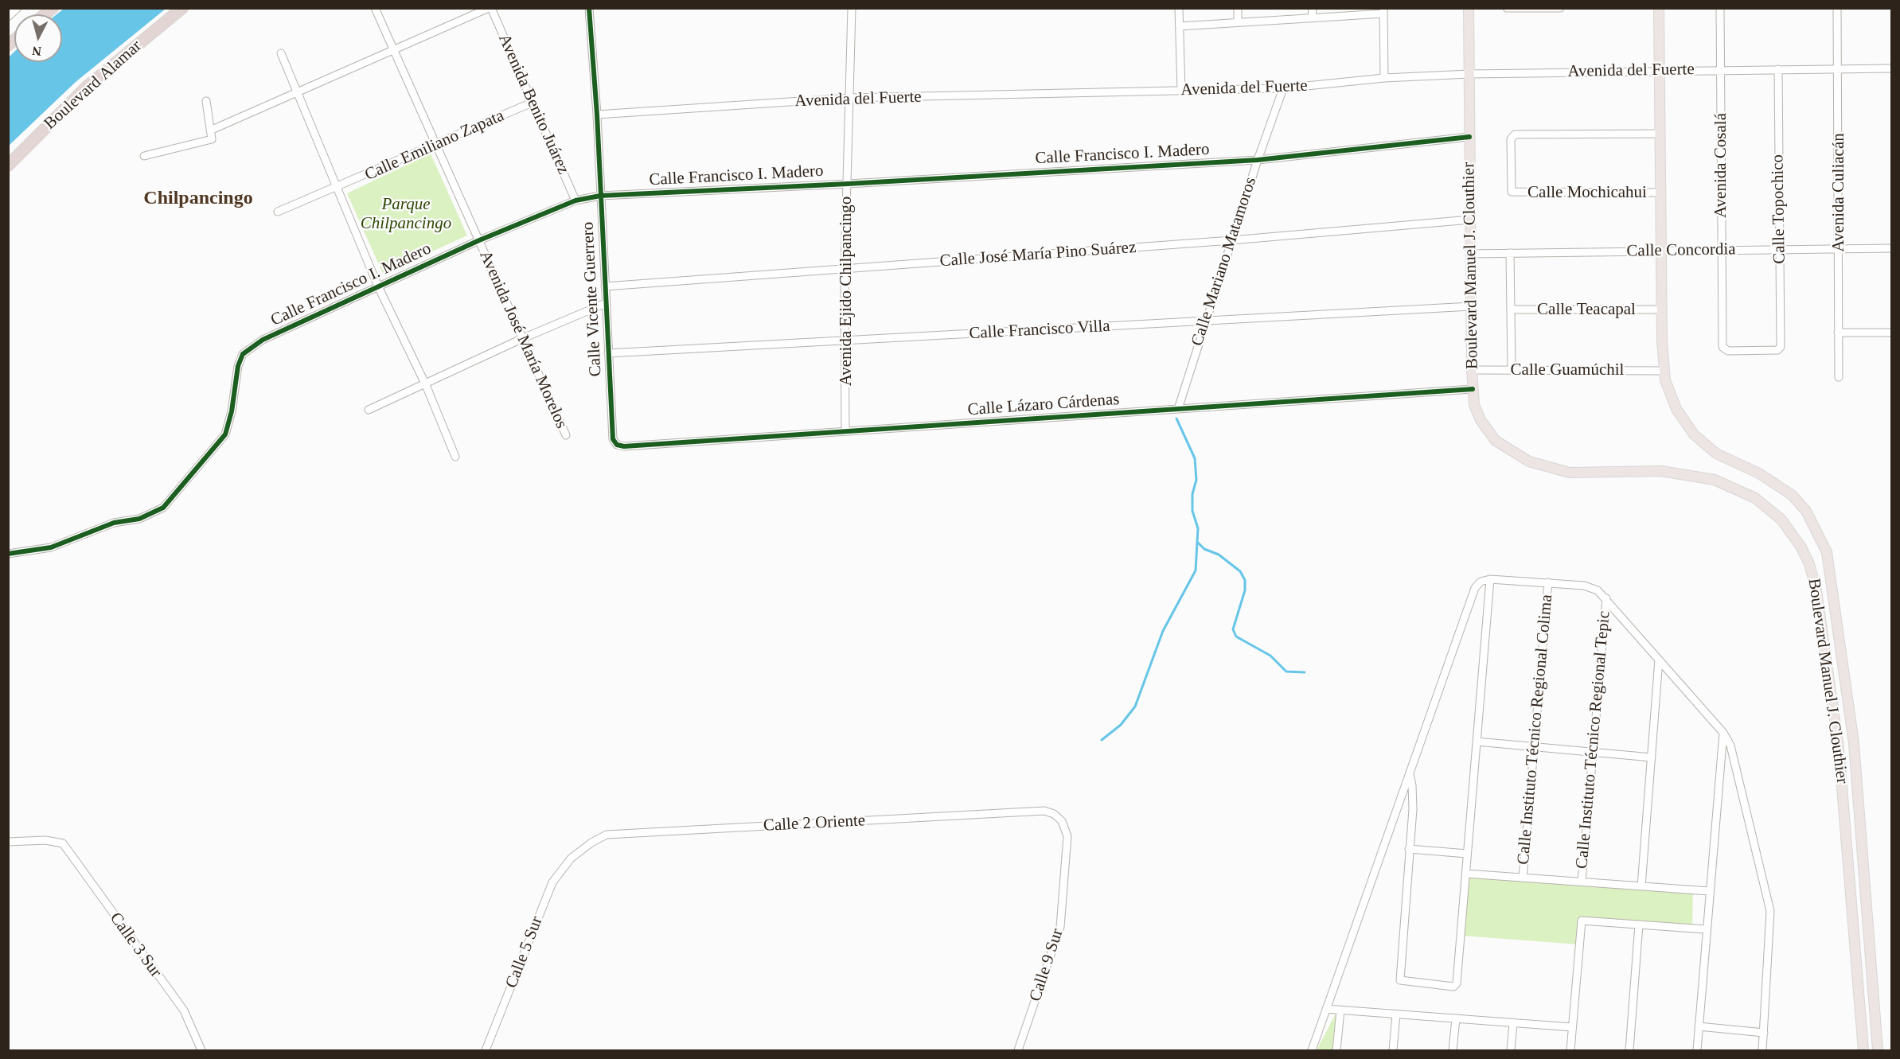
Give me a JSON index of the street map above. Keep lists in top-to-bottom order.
{
  "streets": {
    "highway": ["Boulevard Alamar"],
    "main road": ["Boulevard Manuel J. Clouthier"],
    "street": [
      "Avenida del Fuerte",
      "Avenida Benito Juárez",
      "Calle Emiliano Zapata",
      "Calle Francisco I. Madero",
      "Avenida Cosalá",
      "Calle Mochicahui",
      "Avenida Culiacán",
      "Calle Topochico",
      "Calle Concordia",
      "Calle José María Pino Suárez",
      "Calle Mariano Matamoros",
      "Avenida Ejido Chilpancingo",
      "Calle Vicente Guerrero",
      "Calle Teacapal",
      "Calle Francisco Villa",
      "Avenida José María Morelos",
      "Calle Guamúchil",
      "Calle Lázaro Cárdenas",
      "Calle Instituto Técnico Regional Colima",
      "Calle Instituto Técnico Regional Tepic",
      "Calle 2 Oriente",
      "Calle 3 Sur",
      "Calle 5 Sur",
      "Calle 9 Sur"
    ]
  },
  "crossings": [
    ["Avenida del Fuerte", "Avenida Cosalá"],
    ["Avenida del Fuerte", "Avenida Culiacán"],
    ["Avenida del Fuerte", "Calle Topochico"],
    ["Avenida del Fuerte", "Calle Mariano Matamoros"],
    ["Avenida del Fuerte", "Boulevard Manuel J. Clouthier"],
    ["Avenida del Fuerte", "Avenida Ejido Chilpancingo"],
    ["Avenida del Fuerte", "Calle Vicente Guerrero"],
    ["Avenida Benito Juárez", "Calle Emiliano Zapata"],
    ["Avenida Benito Juárez", "Calle Francisco I. Madero"],
    ["Calle Emiliano Zapata", "Avenida José María Morelos"],
    ["Calle Francisco I. Madero", "Calle Mariano Matamoros"],
    ["Calle Francisco I. Madero", "Boulevard Manuel J. Clouthier"],
    ["Calle Francisco I. Madero", "Avenida Ejido Chilpancingo"],
    ["Calle Francisco I. Madero", "Calle Vicente Guerrero"],
    ["Calle Francisco I. Madero", "Avenida José María Morelos"],
    ["Avenida Cosalá", "Calle Topochico"],
    ["Avenida Cosalá", "Calle Concordia"],
    ["Calle Mochicahui", "Boulevard Manuel J. Clouthier"],
    ["Avenida Culiacán", "Calle Concordia"],
    ["Calle Topochico", "Calle Concordia"],
    ["Calle Concordia", "Boulevard Manuel J. Clouthier"],
    ["Calle José María Pino Suárez", "Calle Mariano Matamoros"],
    ["Calle José María Pino Suárez", "Boulevard Manuel J. Clouthier"],
    ["Calle José María Pino Suárez", "Avenida Ejido Chilpancingo"],
    ["Calle José María Pino Suárez", "Calle Vicente Guerrero"],
    ["Calle Mariano Matamoros", "Calle Francisco Villa"],
    ["Calle Mariano Matamoros", "Calle Lázaro Cárdenas"],
    ["Boulevard Manuel J. Clouthier", "Calle Teacapal"],
    ["Boulevard Manuel J. Clouthier", "Calle Francisco Villa"],
    ["Boulevard Manuel J. Clouthier", "Calle Guamúchil"],
    ["Boulevard Manuel J. Clouthier", "Calle Lázaro Cárdenas"],
    ["Avenida Ejido Chilpancingo", "Calle Francisco Villa"],
    ["Avenida Ejido Chilpancingo", "Calle Lázaro Cárdenas"],
    ["Calle Vicente Guerrero", "Calle Francisco Villa"],
    ["Calle Vicente Guerrero", "Calle Lázaro Cárdenas"],
    ["Calle 2 Oriente", "Calle 5 Sur"],
    ["Calle 2 Oriente", "Calle 9 Sur"]
  ],
  "districts": ["Chilpancingo"],
  "parks": ["Parque Chilpancingo"],
  "north": "bottom"
}
